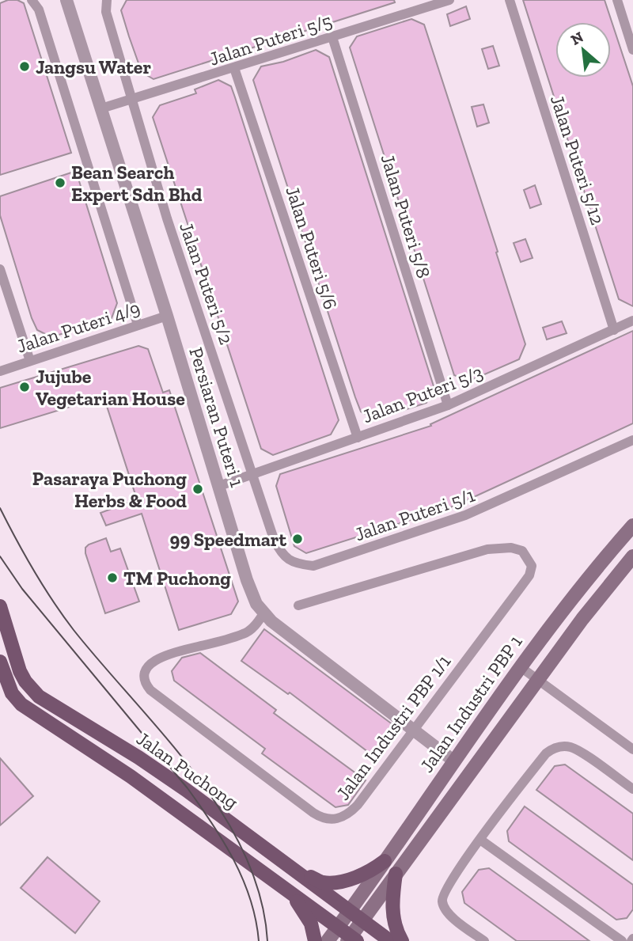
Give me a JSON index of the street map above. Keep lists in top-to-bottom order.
{
  "streets": {
    "main road": ["Jalan Industri PBP 1", "Jalan Puchong"],
    "street": [
      "Jalan Puteri 5/5",
      "Jalan Puteri 5/12",
      "Jalan Puteri 5/8",
      "Jalan Puteri 5/6",
      "Jalan Puteri 5/2",
      "Jalan Puteri 4/9",
      "Jalan Puteri 5/3",
      "Persiaran Puteri 1",
      "Jalan Puteri 5/1",
      "Jalan Industri PBP 1/1"
    ]
  },
  "crossings": [
    ["Jalan Puteri 5/5", "Jalan Puteri 5/8"],
    ["Jalan Puteri 5/5", "Jalan Puteri 5/6"],
    ["Jalan Puteri 5/5", "Jalan Puteri 5/2"],
    ["Jalan Puteri 5/5", "Persiaran Puteri 1"],
    ["Jalan Puteri 5/12", "Jalan Puteri 5/3"],
    ["Jalan Puteri 5/8", "Jalan Puteri 5/3"],
    ["Jalan Puteri 5/6", "Jalan Puteri 5/3"],
    ["Jalan Puteri 5/2", "Jalan Puteri 5/3"],
    ["Jalan Puteri 5/2", "Jalan Puteri 5/1"],
    ["Jalan Puteri 4/9", "Persiaran Puteri 1"],
    ["Jalan Puteri 5/3", "Persiaran Puteri 1"],
    ["Jalan Puteri 5/3", "Jalan Puteri 5/1"],
    ["Persiaran Puteri 1", "Jalan Industri PBP 1"],
    ["Persiaran Puteri 1", "Jalan Industri PBP 1/1"],
    ["Jalan Industri PBP 1", "Jalan Puchong"]
  ],
  "places": [
    "Jangsu Water",
    "Bean Search Expert Sdn Bhd",
    "Jujube Vegetarian House",
    "Pasaraya Puchong Herbs & Food",
    "99 Speedmart",
    "TM Puchong"
  ],
  "north": "top left"
}
